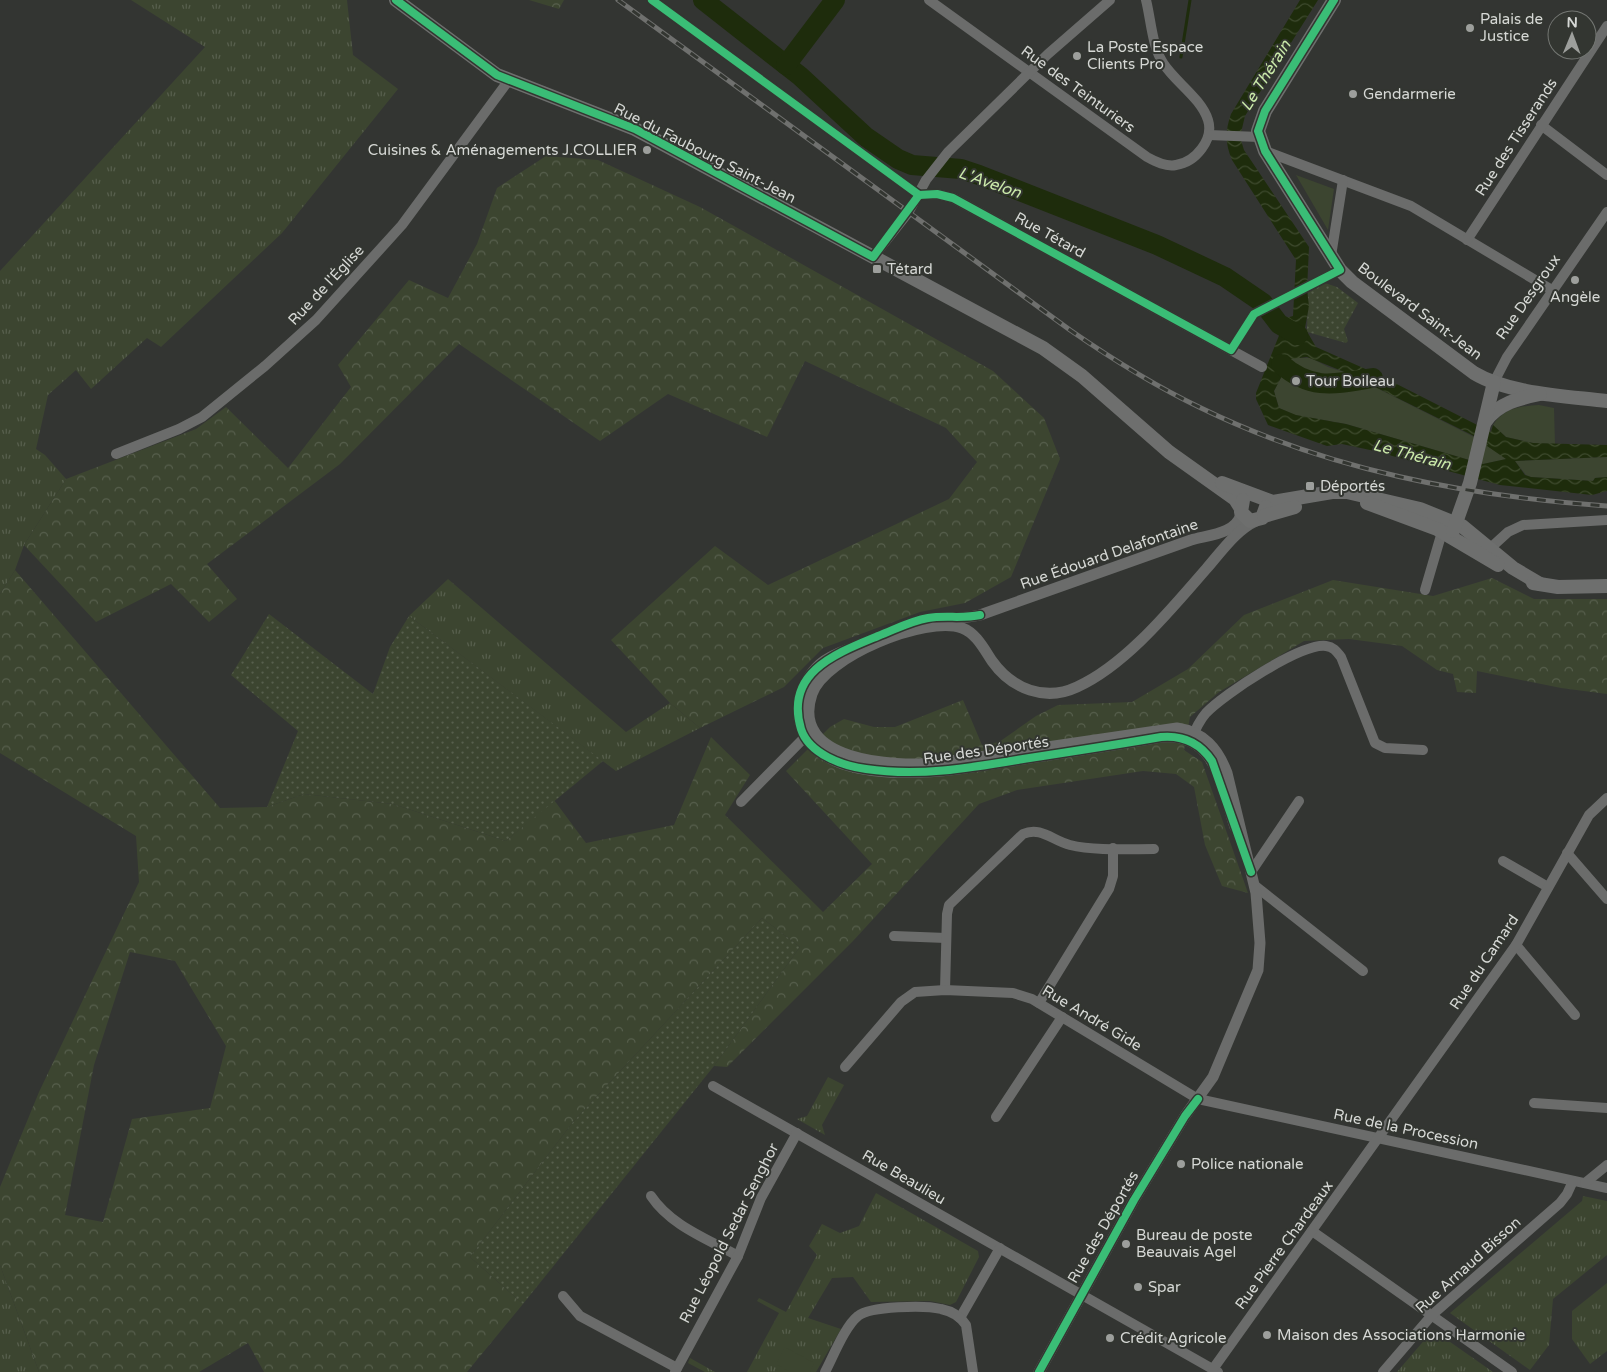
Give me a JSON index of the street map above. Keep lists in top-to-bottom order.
{
  "streets": {
    "main road": ["Rue du Faubourg Saint-Jean", "Rue Desgroux", "Boulevard Saint-Jean"],
    "street": [
      "Rue des Teinturiers",
      "Rue des Tisserands",
      "Rue Tétard",
      "Rue de l'Église",
      "Rue Édouard Delafontaine",
      "Rue des Déportés",
      "Rue du Camard",
      "Rue André Gide",
      "Rue de la Procession",
      "Rue Beaulieu",
      "Rue Léopold Sedar Senghor",
      "Rue Pierre Chardeaux",
      "Rue Arnaud Bisson"
    ]
  },
  "crossings": [
    ["Rue du Faubourg Saint-Jean", "Rue de l'Église"],
    ["Rue du Faubourg Saint-Jean", "Rue Édouard Delafontaine"],
    ["Rue Desgroux", "Boulevard Saint-Jean"],
    ["Rue des Déportés", "Rue André Gide"],
    ["Rue des Déportés", "Rue de la Procession"],
    ["Rue des Déportés", "Rue Beaulieu"],
    ["Rue du Camard", "Rue de la Procession"],
    ["Rue du Camard", "Rue Pierre Chardeaux"],
    ["Rue André Gide", "Rue de la Procession"],
    ["Rue de la Procession", "Rue Pierre Chardeaux"],
    ["Rue de la Procession", "Rue Arnaud Bisson"],
    ["Rue Beaulieu", "Rue Léopold Sedar Senghor"],
    ["Rue Beaulieu", "Rue Pierre Chardeaux"]
  ],
  "water": ["Le Thérain", "L'Avelon"],
  "places": {
    "other": [
      "Palais de Justice",
      "La Poste Espace Clients Pro",
      "Gendarmerie",
      "Cuisines & Aménagements J.COLLIER",
      "Angèle",
      "Tour Boileau",
      "Police nationale",
      "Bureau de poste Beauvais Agel",
      "Spar",
      "Maison des Associations Harmonie",
      "Crédit Agricole"
    ],
    "transit": ["Tétard", "Déportés"]
  },
  "north": "top"
}
